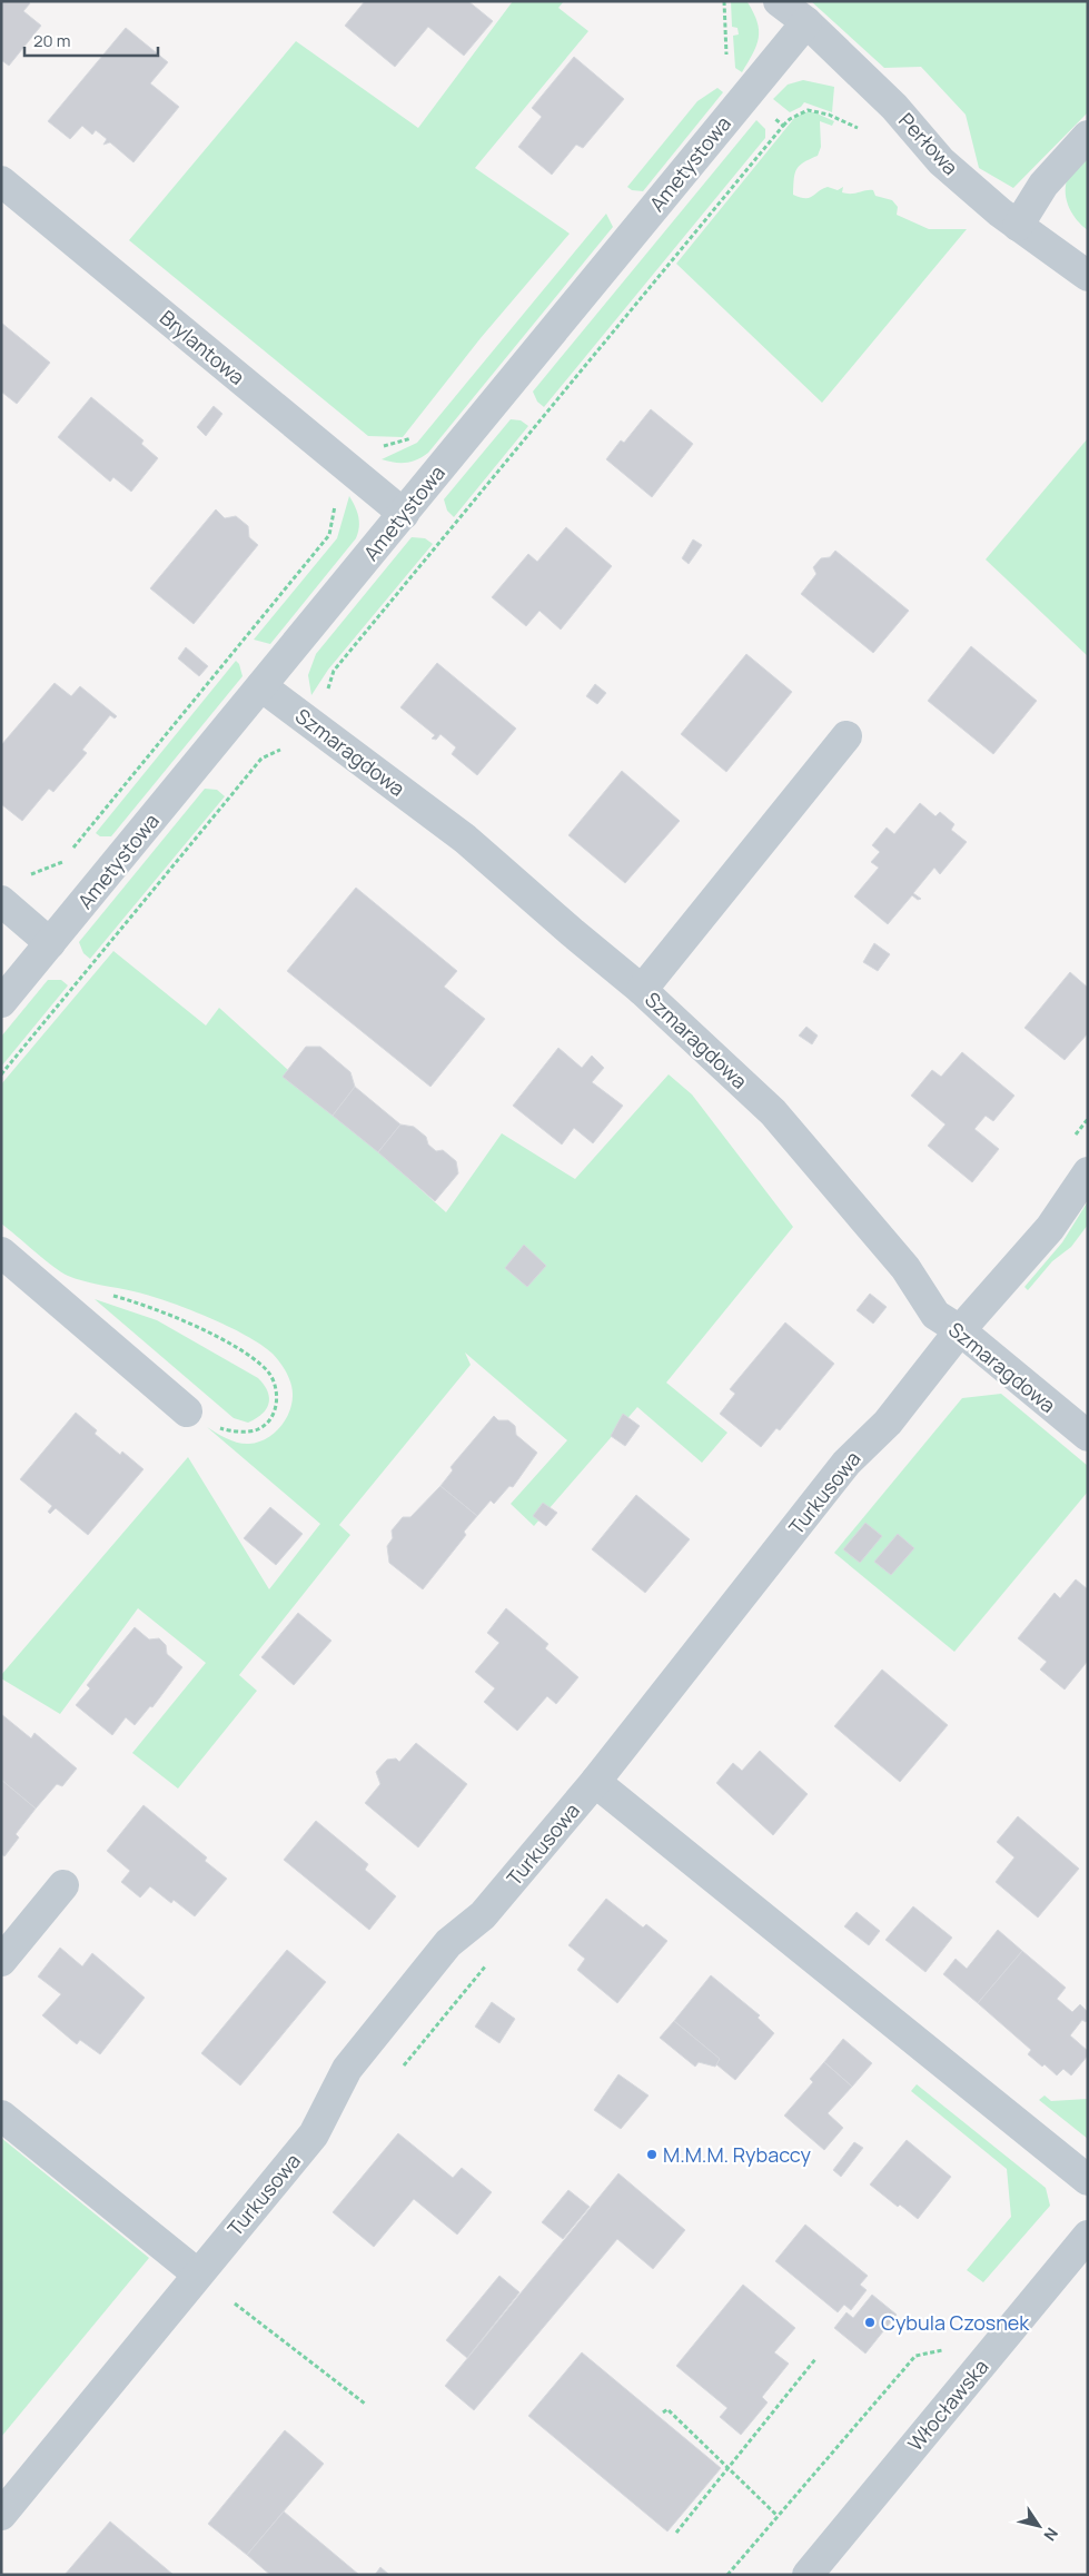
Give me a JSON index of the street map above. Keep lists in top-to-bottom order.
{
  "streets": {
    "street": [
      "Perłowa",
      "Ametystowa",
      "Brylantowa",
      "Szmaragdowa",
      "Turkusowa",
      "Włocławska"
    ]
  },
  "crossings": [
    ["Perłowa", "Ametystowa"],
    ["Ametystowa", "Brylantowa"],
    ["Ametystowa", "Szmaragdowa"],
    ["Szmaragdowa", "Turkusowa"]
  ],
  "places": ["M.M.M. Rybaccy", "Cybula Czosnek"],
  "scale_bar": "20 m",
  "north": "bottom right"
}
